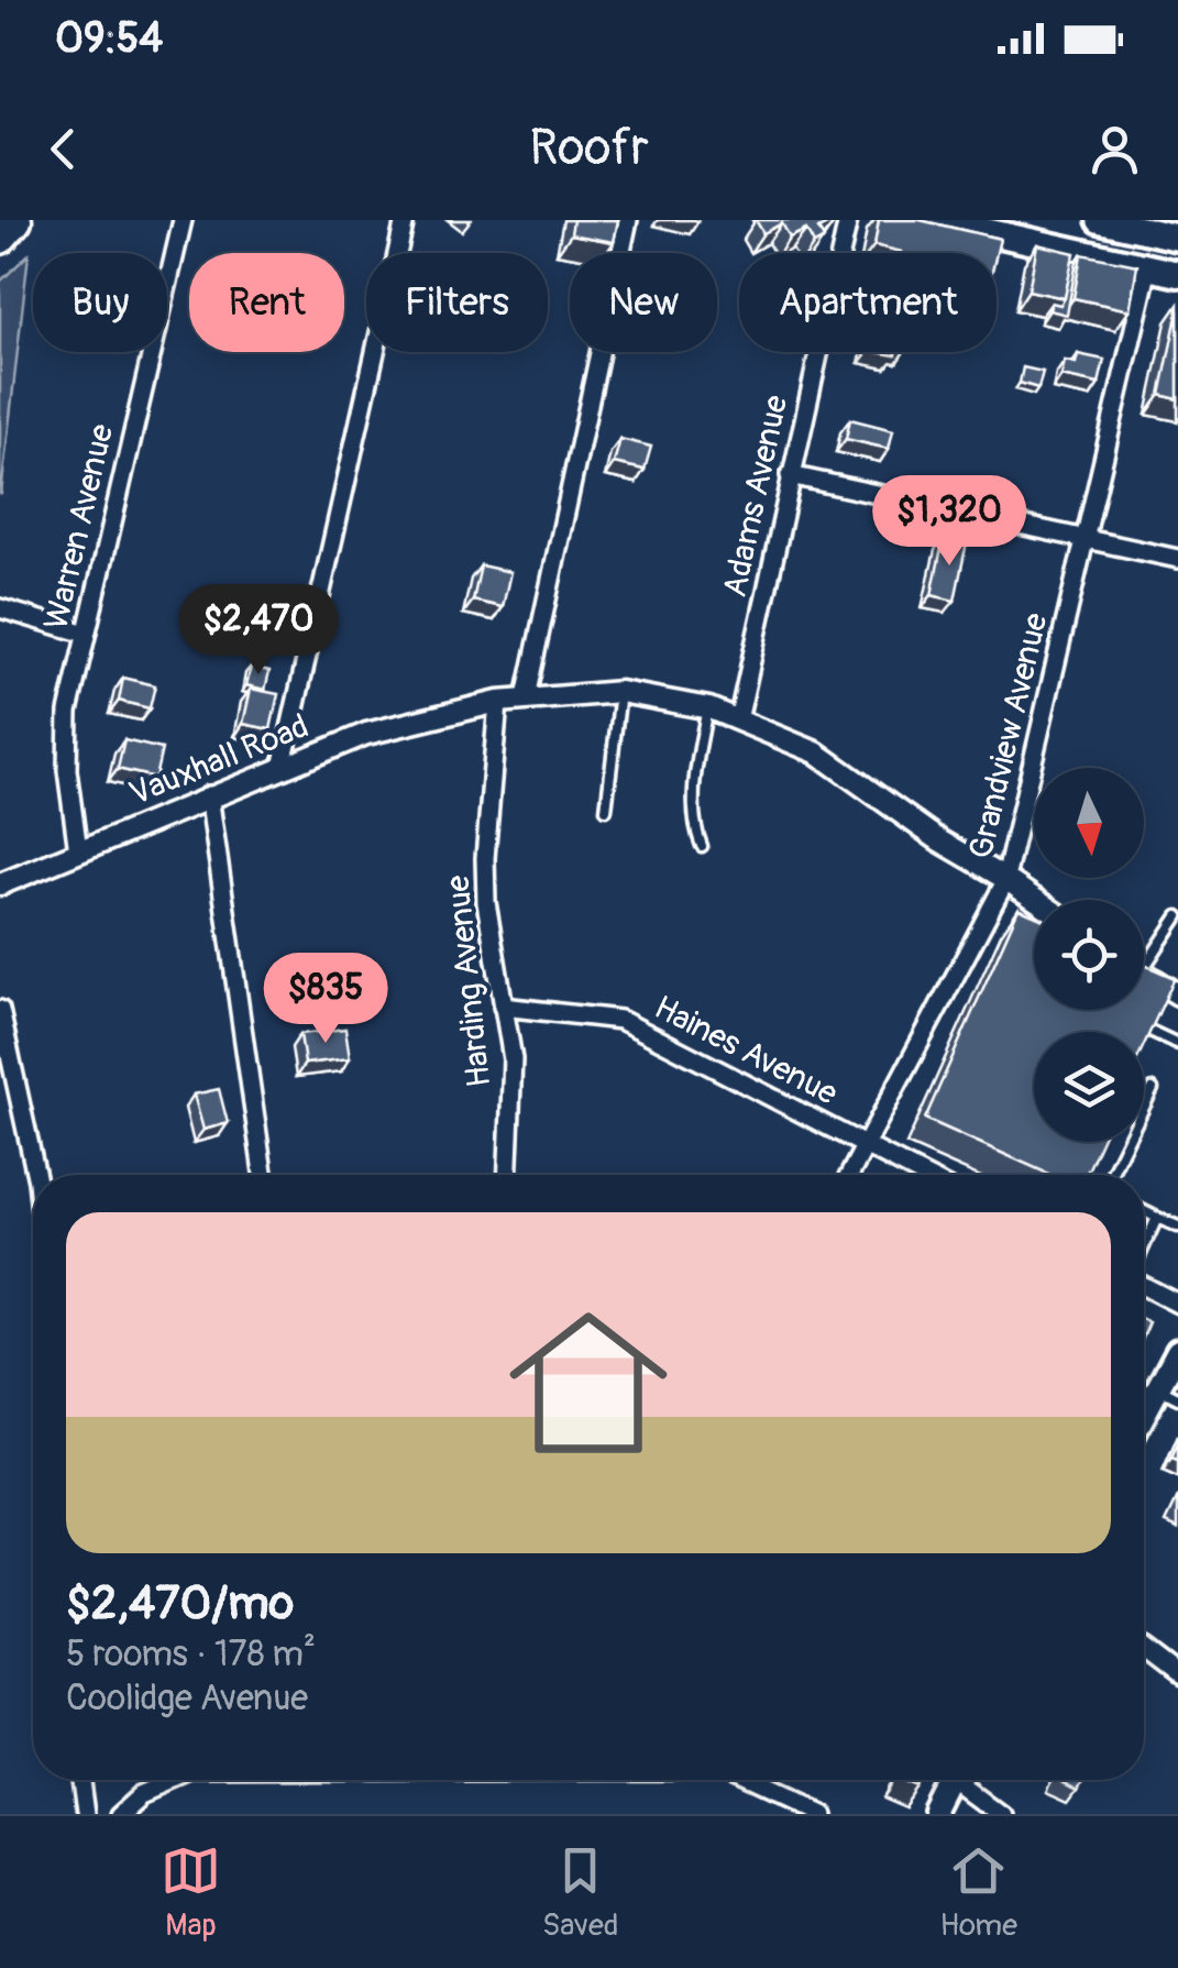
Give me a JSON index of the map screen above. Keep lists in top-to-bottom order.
{
  "streets": {
    "street": [
      "Adams Avenue",
      "Warren Avenue",
      "Grandview Avenue",
      "Vauxhall Road",
      "Harding Avenue",
      "Haines Avenue"
    ]
  },
  "crossings": [
    ["Adams Avenue", "Vauxhall Road"],
    ["Warren Avenue", "Vauxhall Road"],
    ["Grandview Avenue", "Vauxhall Road"],
    ["Grandview Avenue", "Haines Avenue"],
    ["Vauxhall Road", "Harding Avenue"],
    ["Harding Avenue", "Haines Avenue"]
  ],
  "north": "bottom",
  "page": {
    "status": "09:54",
    "header": "Roofr",
    "chip": [
      "Buy",
      "Rent",
      "Filters",
      "New",
      "Apartment"
    ],
    "price": ["$1,320", "$2,470", "$835"],
    "list": [
      {
        "name": "$2,470/mo",
        "note": "5 rooms · 178 m² · Coolidge Avenue"
      }
    ],
    "tabs": ["Map", "Saved", "Home"]
  }
}
